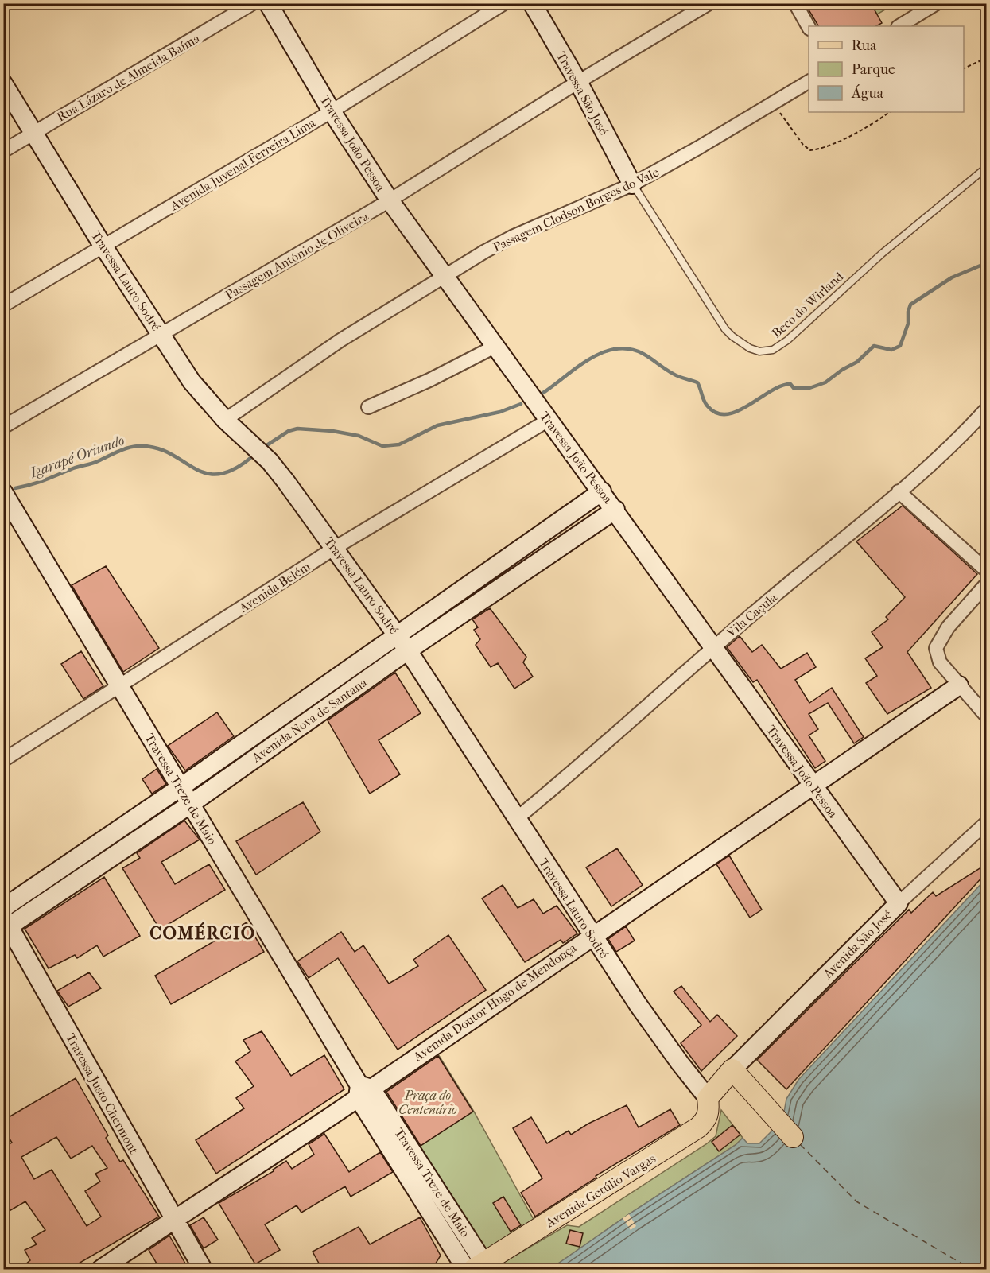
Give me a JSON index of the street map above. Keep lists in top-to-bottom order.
{
  "streets": {
    "main road": ["Avenida Getúlio Vargas"],
    "street": [
      "Rua Lázaro de Almeida Baíma",
      "Travessa São José",
      "Travessa João Pessoa",
      "Avenida Juvenal Ferreira Lima",
      "Passagem Clodson Borges do Vale",
      "Passagem Antônio de Oliveira",
      "Travessa Lauro Sodré",
      "Avenida Belém",
      "Vila Caçula",
      "Avenida Nova de Santana",
      "Travessa Treze de Maio",
      "Avenida São José",
      "Avenida Doutor Hugo de Mendonça",
      "Travessa Justo Chermont"
    ],
    "lane": ["Beco do Wirland"]
  },
  "crossings": [
    ["Rua Lázaro de Almeida Baíma", "Travessa Lauro Sodré"],
    ["Travessa São José", "Passagem Clodson Borges do Vale"],
    ["Travessa São José", "Passagem Antônio de Oliveira"],
    ["Travessa São José", "Beco do Wirland"],
    ["Travessa João Pessoa", "Avenida Juvenal Ferreira Lima"],
    ["Travessa João Pessoa", "Passagem Clodson Borges do Vale"],
    ["Travessa João Pessoa", "Passagem Antônio de Oliveira"],
    ["Travessa João Pessoa", "Avenida Belém"],
    ["Travessa João Pessoa", "Vila Caçula"],
    ["Travessa João Pessoa", "Avenida Nova de Santana"],
    ["Travessa João Pessoa", "Avenida São José"],
    ["Travessa João Pessoa", "Avenida Doutor Hugo de Mendonça"],
    ["Avenida Juvenal Ferreira Lima", "Travessa Lauro Sodré"],
    ["Passagem Clodson Borges do Vale", "Travessa Lauro Sodré"],
    ["Passagem Clodson Borges do Vale", "Beco do Wirland"],
    ["Passagem Antônio de Oliveira", "Travessa Lauro Sodré"],
    ["Travessa Lauro Sodré", "Avenida Belém"],
    ["Travessa Lauro Sodré", "Vila Caçula"],
    ["Travessa Lauro Sodré", "Avenida Nova de Santana"],
    ["Travessa Lauro Sodré", "Avenida Doutor Hugo de Mendonça"],
    ["Travessa Lauro Sodré", "Avenida Getúlio Vargas"],
    ["Avenida Belém", "Travessa Treze de Maio"],
    ["Avenida Nova de Santana", "Travessa Treze de Maio"],
    ["Avenida Nova de Santana", "Travessa Justo Chermont"],
    ["Travessa Treze de Maio", "Avenida Doutor Hugo de Mendonça"],
    ["Travessa Treze de Maio", "Avenida Getúlio Vargas"],
    ["Avenida Doutor Hugo de Mendonça", "Travessa Justo Chermont"]
  ],
  "districts": ["COMÉRCIO"],
  "water": ["Igarapé Oriundo"],
  "parks": ["Praça do Centenário"],
  "legend": ["Rua", "Parque", "Água"]
}
